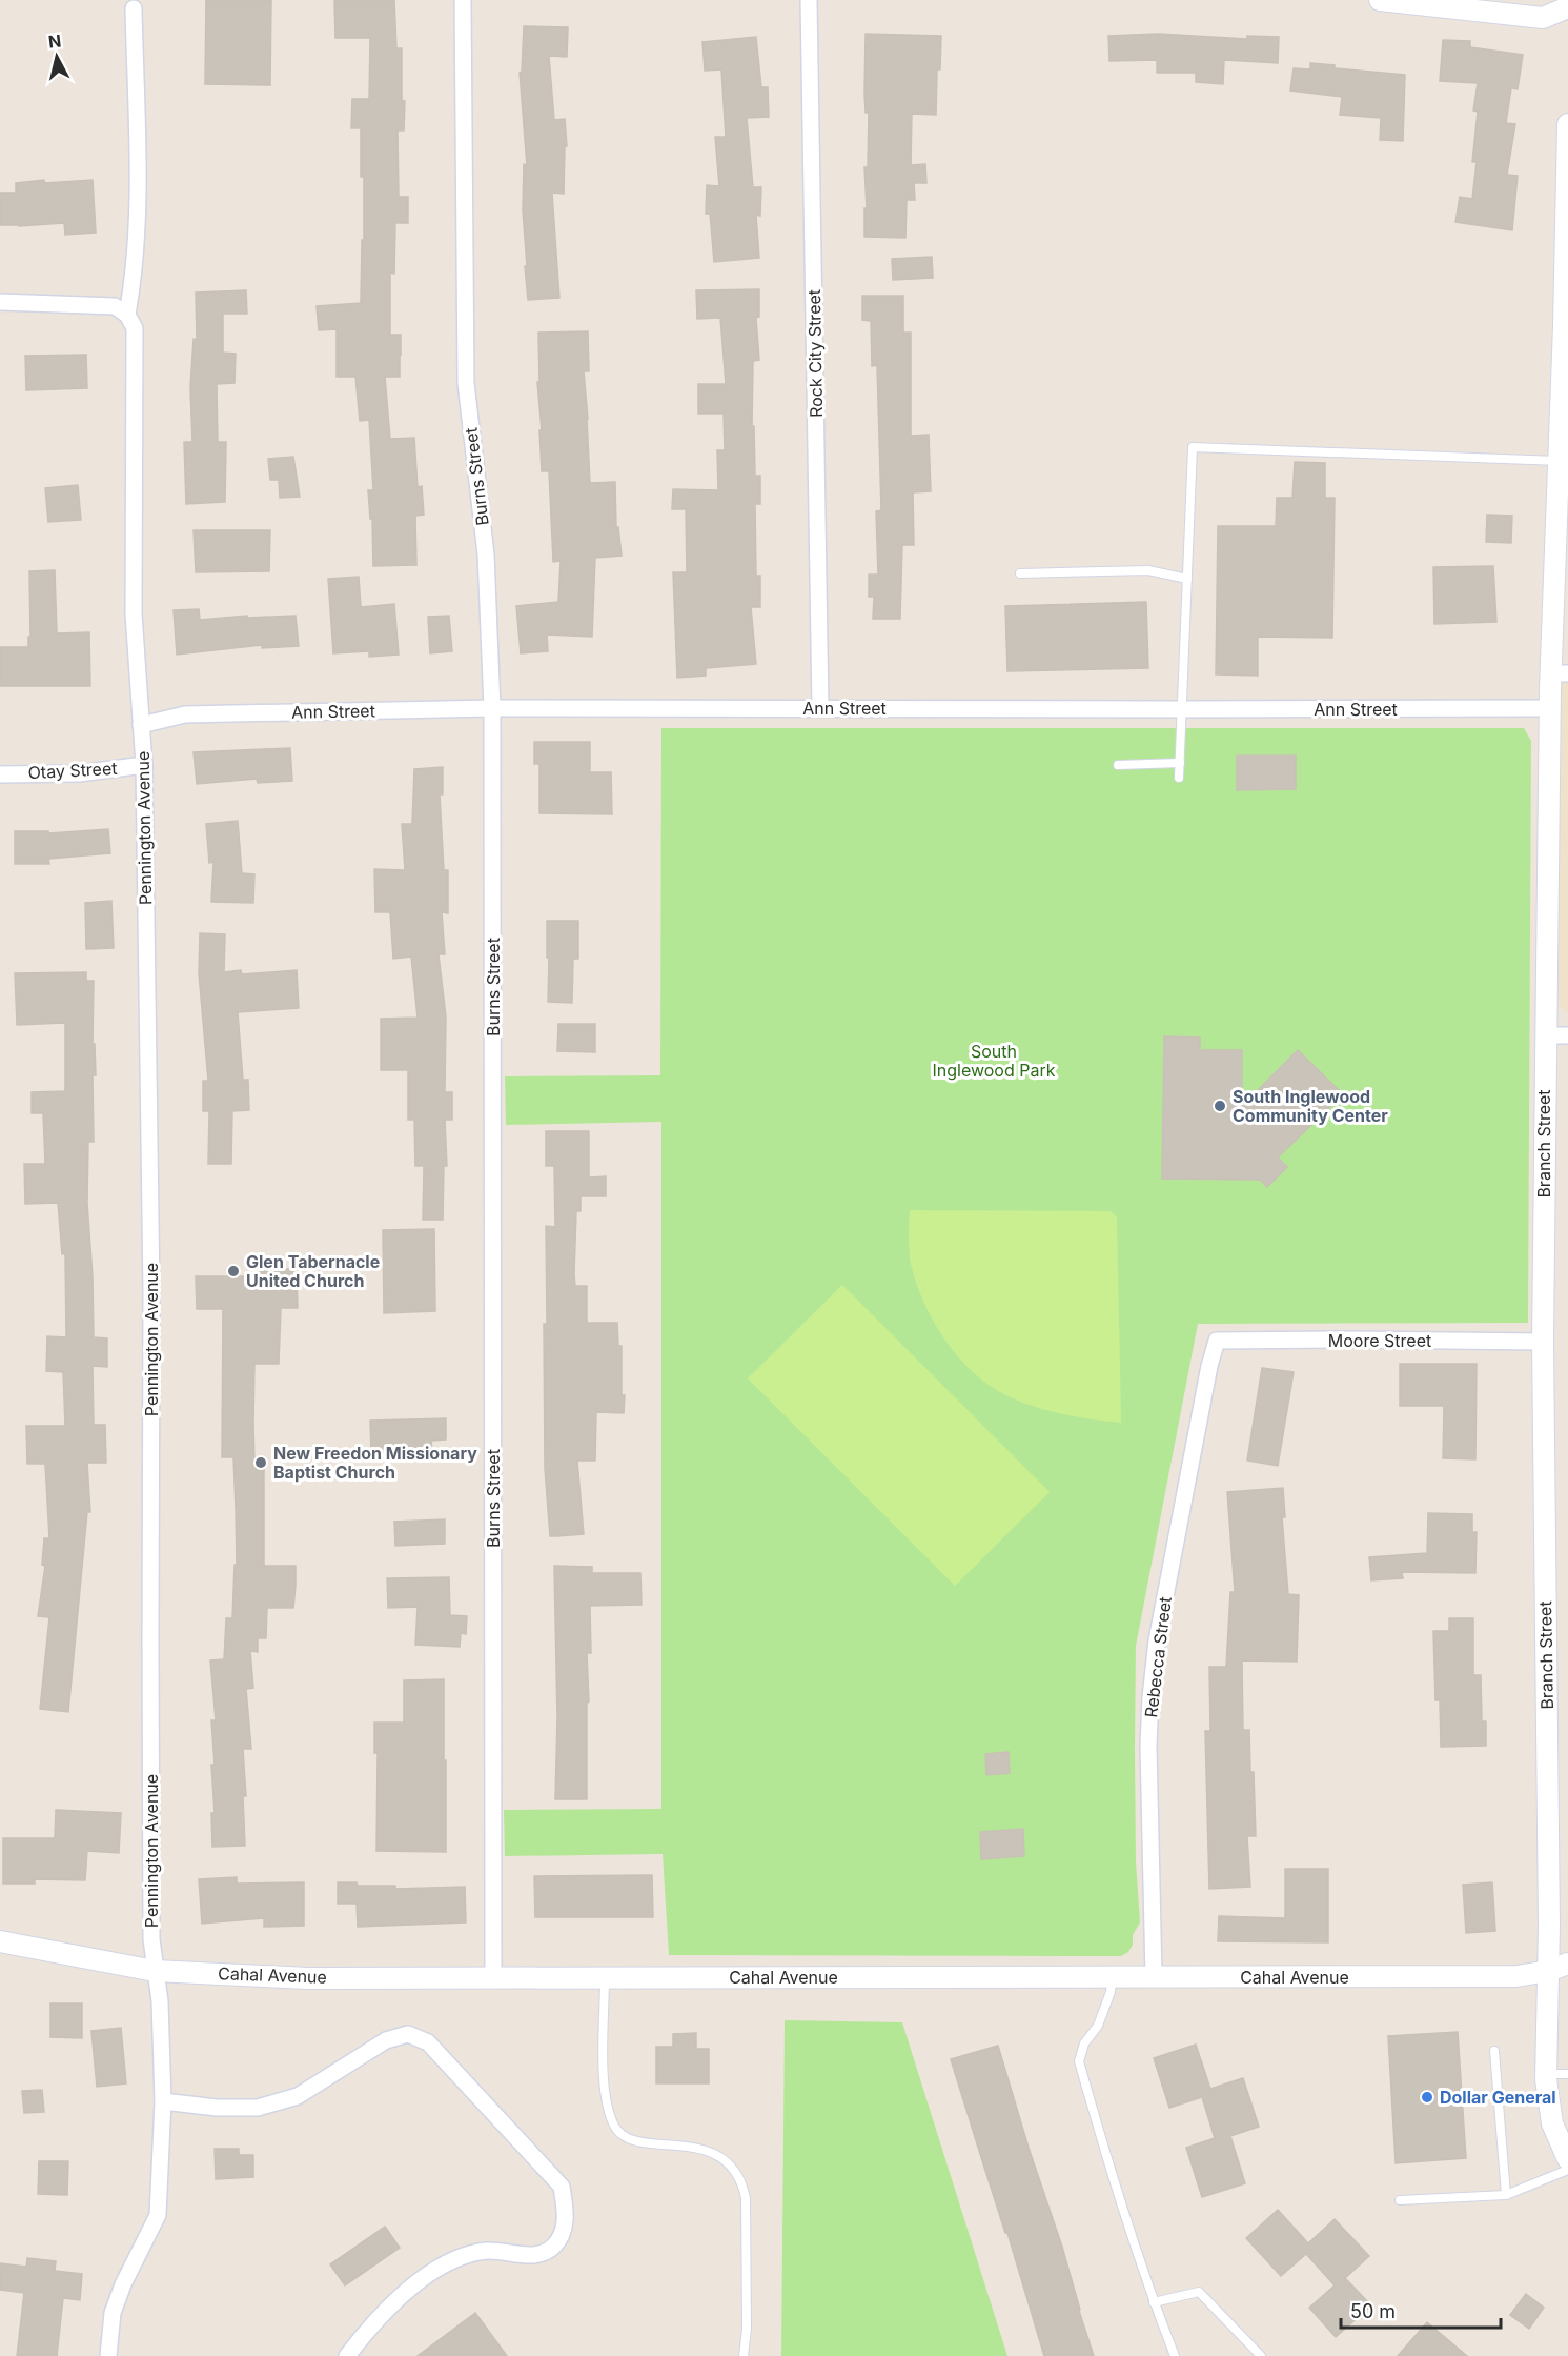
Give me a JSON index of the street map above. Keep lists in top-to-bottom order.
{
  "streets": {
    "street": [
      "Rock City Street",
      "Burns Street",
      "Ann Street",
      "Otay Street",
      "Pennington Avenue",
      "Branch Street",
      "Moore Street",
      "Rebecca Street",
      "Cahal Avenue"
    ]
  },
  "crossings": [
    ["Rock City Street", "Ann Street"],
    ["Burns Street", "Ann Street"],
    ["Burns Street", "Cahal Avenue"],
    ["Ann Street", "Pennington Avenue"],
    ["Ann Street", "Branch Street"],
    ["Otay Street", "Pennington Avenue"],
    ["Pennington Avenue", "Cahal Avenue"],
    ["Branch Street", "Moore Street"],
    ["Branch Street", "Cahal Avenue"],
    ["Moore Street", "Rebecca Street"],
    ["Rebecca Street", "Cahal Avenue"]
  ],
  "parks": ["South Inglewood Park"],
  "places": [
    "South Inglewood Community Center",
    "Glen Tabernacle United Church",
    "New Freedon Missionary Baptist Church",
    "Dollar General"
  ],
  "scale_bar": "50 m",
  "north": "top"
}
